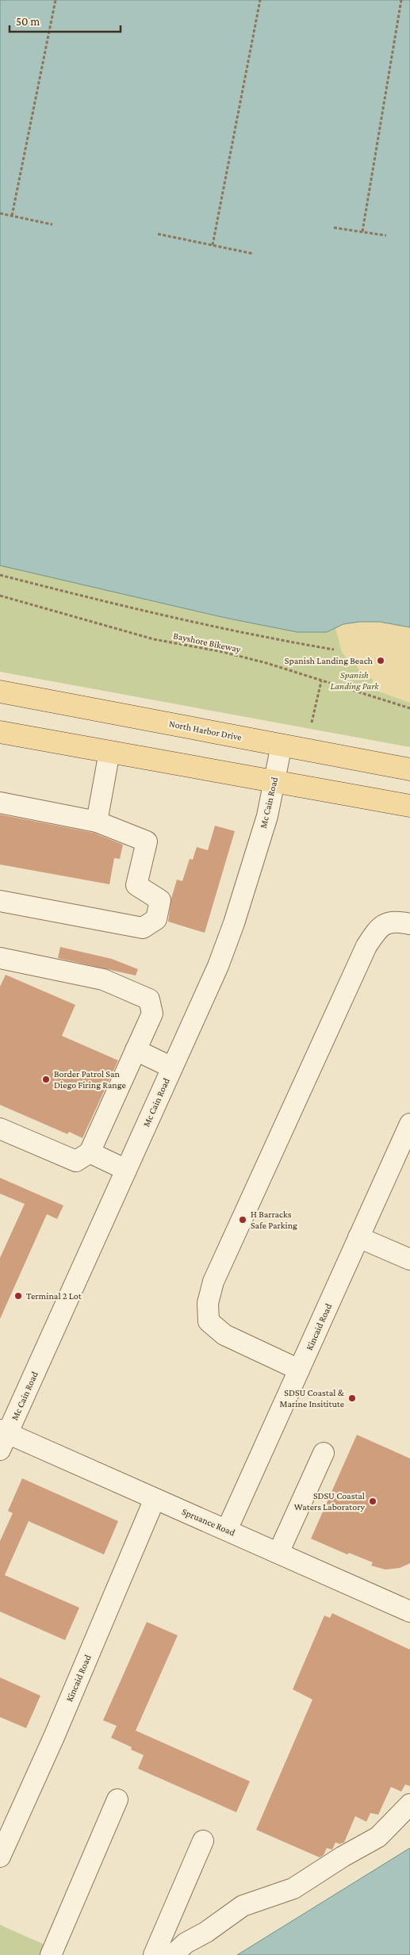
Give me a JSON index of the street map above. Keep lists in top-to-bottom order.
{
  "streets": {
    "main road": ["North Harbor Drive"],
    "street": ["Mc Cain Road", "Kincaid Road", "Spruance Road"],
    "path": ["Bayshore Bikeway"]
  },
  "crossings": [
    ["North Harbor Drive", "Mc Cain Road"],
    ["Mc Cain Road", "Spruance Road"],
    ["Kincaid Road", "Spruance Road"]
  ],
  "parks": ["Spanish Landing Park"],
  "places": [
    "Spanish Landing Beach",
    "Border Patrol San Diego Firing Range",
    "H Barracks Safe Parking",
    "Terminal 2 Lot",
    "SDSU Coastal & Marine Insititute",
    "SDSU Coastal Waters Laboratory"
  ],
  "scale_bar": "50 m"
}
